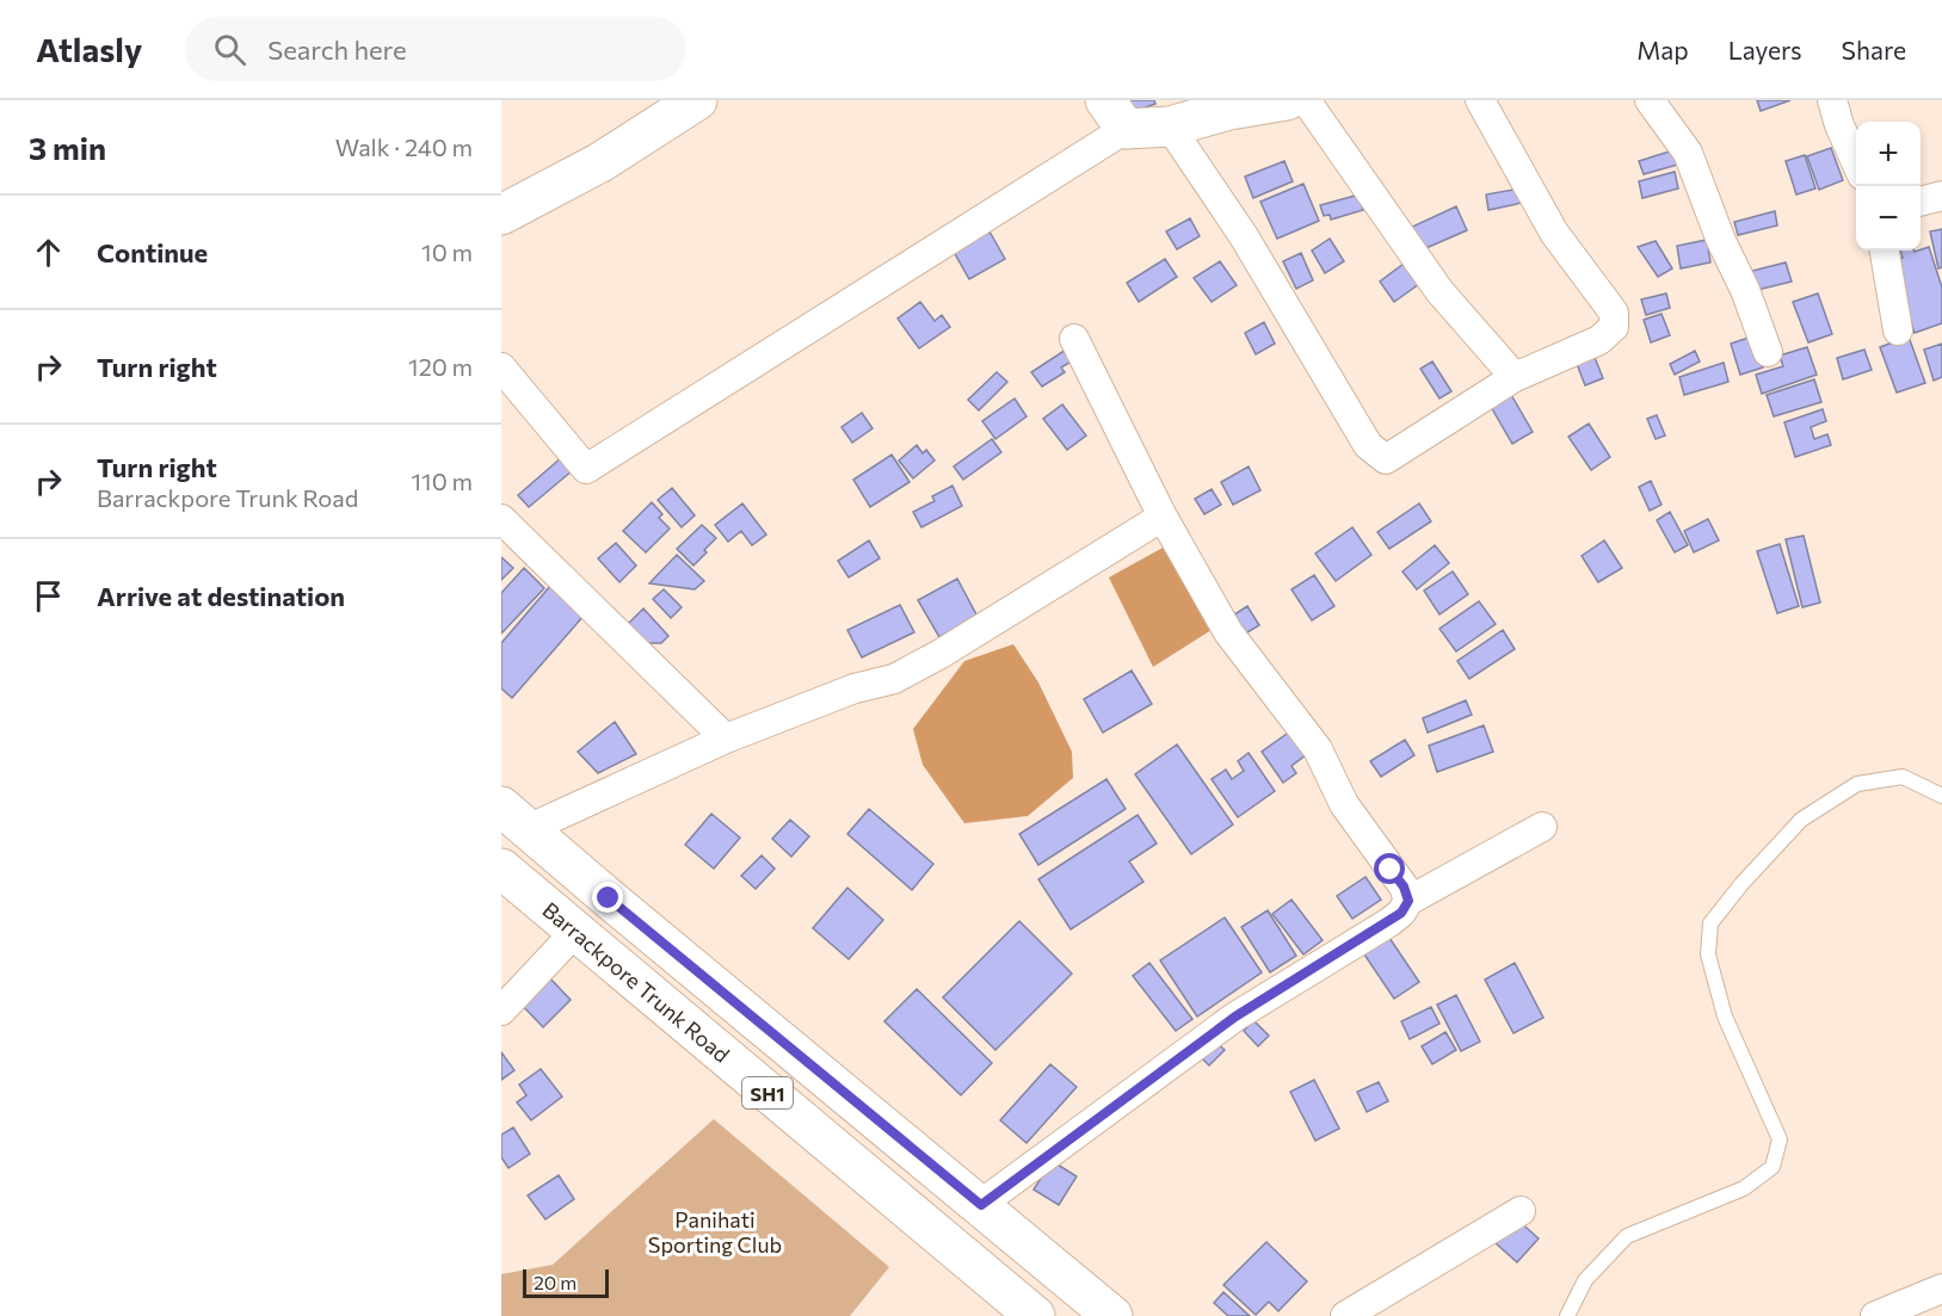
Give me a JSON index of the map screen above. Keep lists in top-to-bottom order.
{
  "streets": {
    "main road": ["Barrackpore Trunk Road", "SH1"]
  },
  "parks": ["Panihati Sporting Club"],
  "scale_bar": "20 m",
  "page": {
    "header": "Atlasly",
    "search": "Search here",
    "nav": ["Map", "Layers", "Share"],
    "heading": ["3 min", "Walk · 240 m"],
    "map_buttons": ["+", "−"],
    "list": [
      ["Continue", "10 m"],
      ["Turn right", "120 m"],
      ["Turn right", "Barrackpore Trunk Road", "110 m"],
      "Arrive at destination"
    ],
    "scale": "20 m"
  }
}
